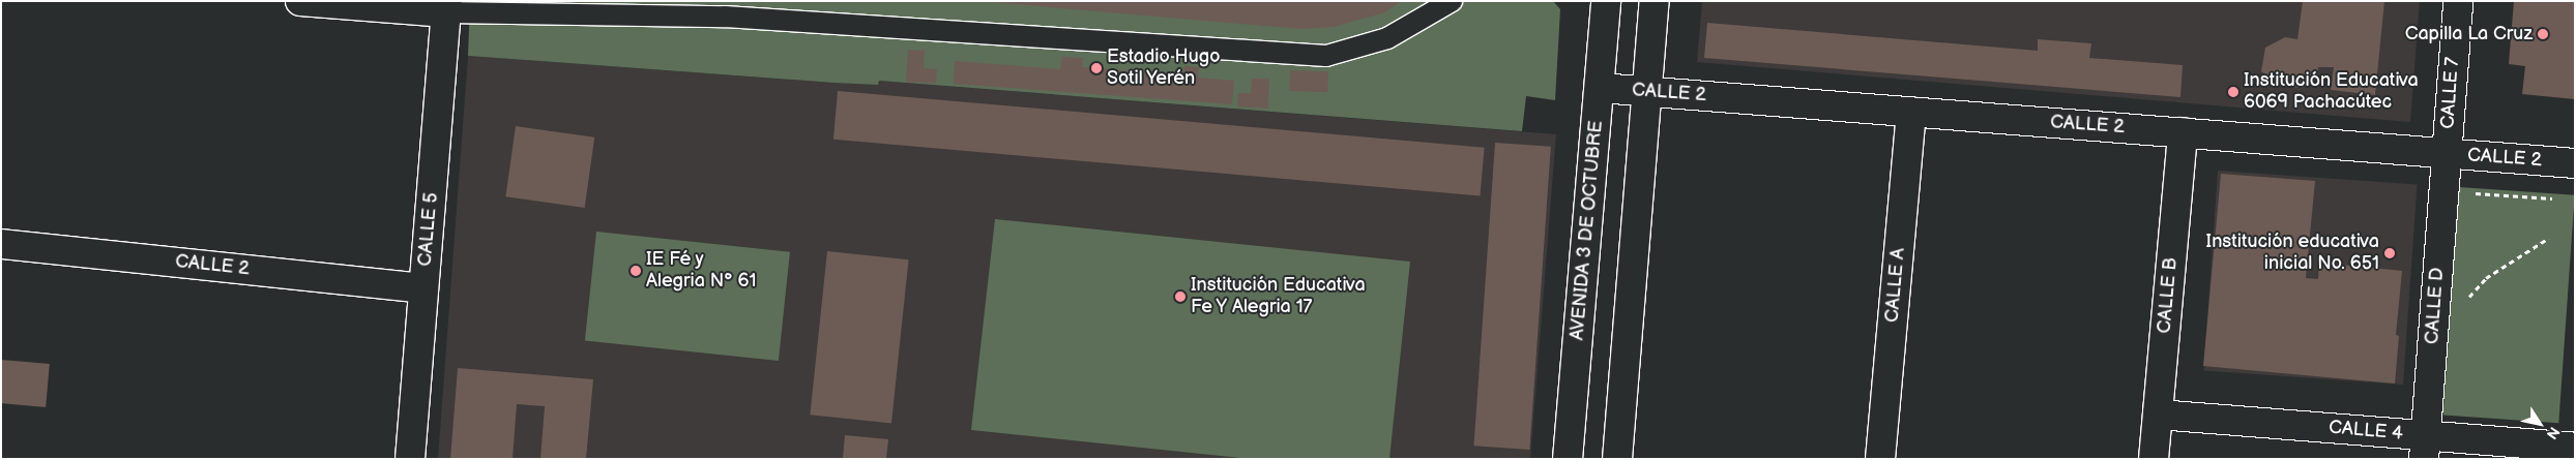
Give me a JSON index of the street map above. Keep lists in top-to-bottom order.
{
  "streets": {
    "street": [
      "CALLE 2",
      "CALLE 7",
      "CALLE 5",
      "AVENIDA 3 DE OCTUBRE",
      "CALLE A",
      "CALLE B",
      "CALLE D",
      "CALLE 4"
    ]
  },
  "crossings": [
    ["CALLE 2", "CALLE 7"],
    ["CALLE 2", "CALLE 5"],
    ["CALLE 2", "AVENIDA 3 DE OCTUBRE"],
    ["CALLE 2", "CALLE A"],
    ["CALLE 2", "CALLE B"],
    ["CALLE 2", "CALLE D"],
    ["CALLE 7", "CALLE D"],
    ["CALLE B", "CALLE 4"],
    ["CALLE D", "CALLE 4"]
  ],
  "places": [
    "Capilla La Cruz",
    "Estadio Hugo Sotil Yerén",
    "Institución Educativa 6069 Pachacútec",
    "Institución educativa inicial No. 651",
    "IE Fé y Alegria N° 61",
    "Institución Educativa Fe Y Alegria 17"
  ],
  "north": "bottom right"
}
